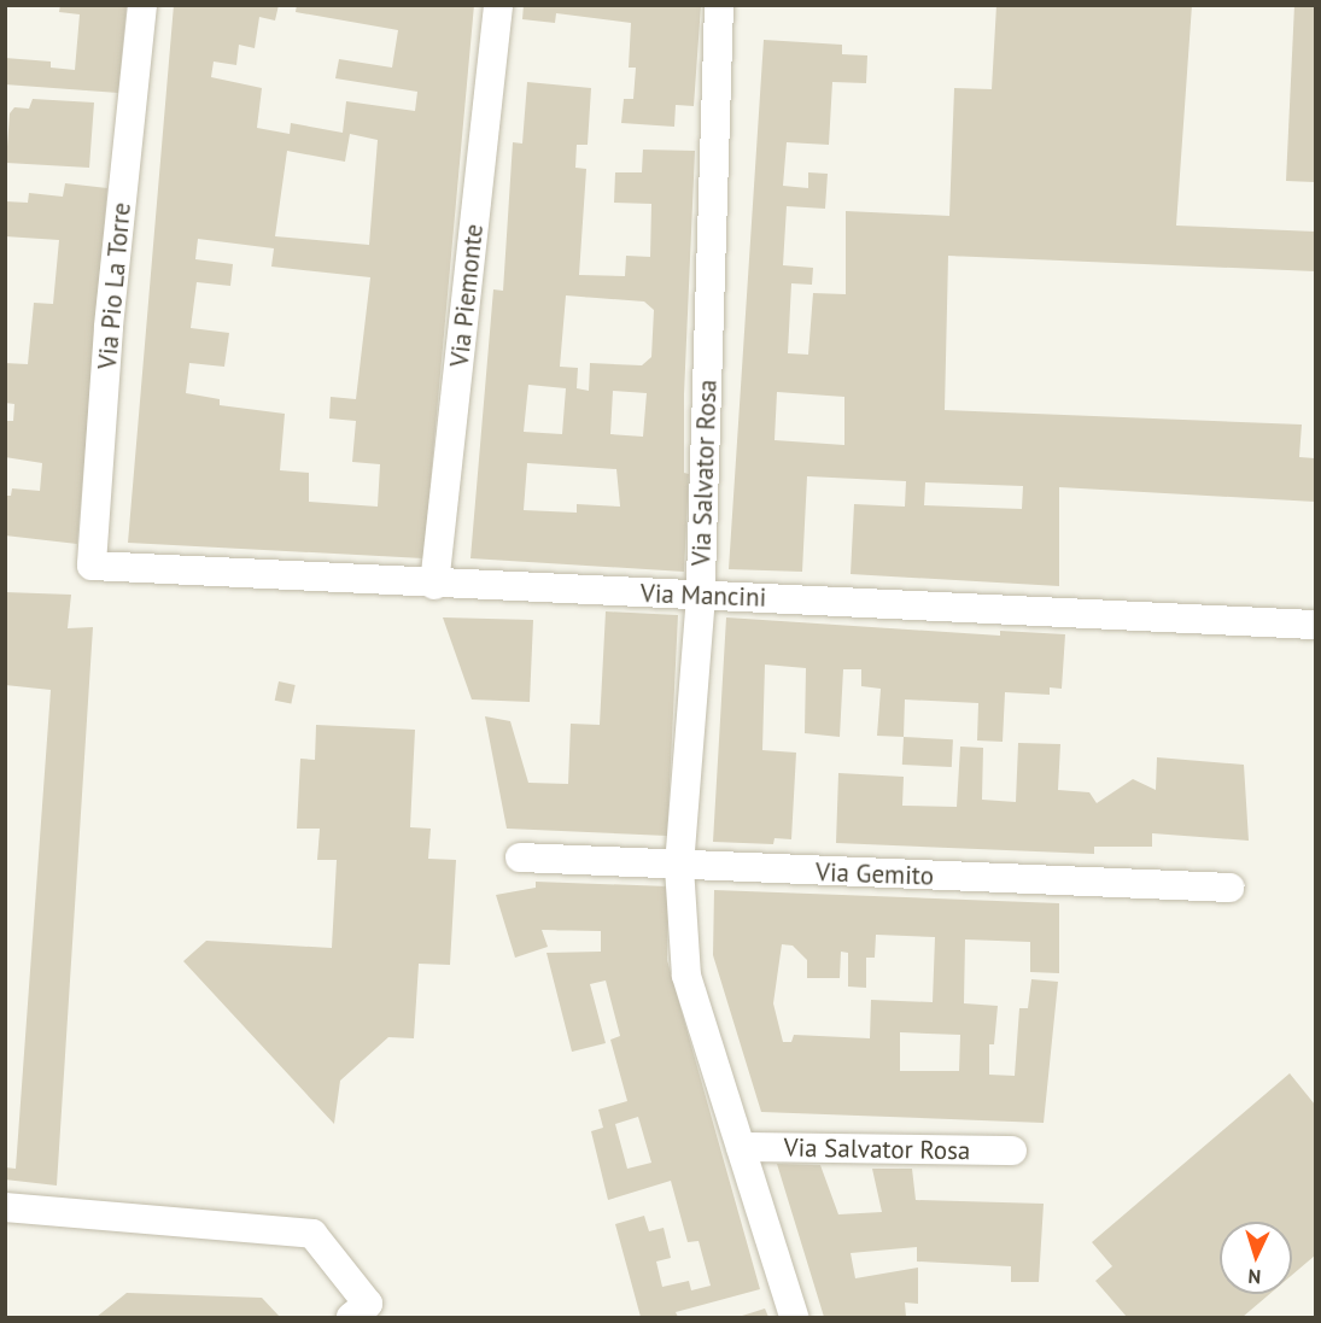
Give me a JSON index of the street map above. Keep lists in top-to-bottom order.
{
  "streets": {
    "street": [
      "Via Pio La Torre",
      "Via Piemonte",
      "Via Salvator Rosa",
      "Via Mancini",
      "Via Gemito"
    ]
  },
  "crossings": [
    ["Via Pio La Torre", "Via Mancini"],
    ["Via Piemonte", "Via Mancini"],
    ["Via Salvator Rosa", "Via Mancini"],
    ["Via Salvator Rosa", "Via Gemito"]
  ],
  "north": "bottom"
}
